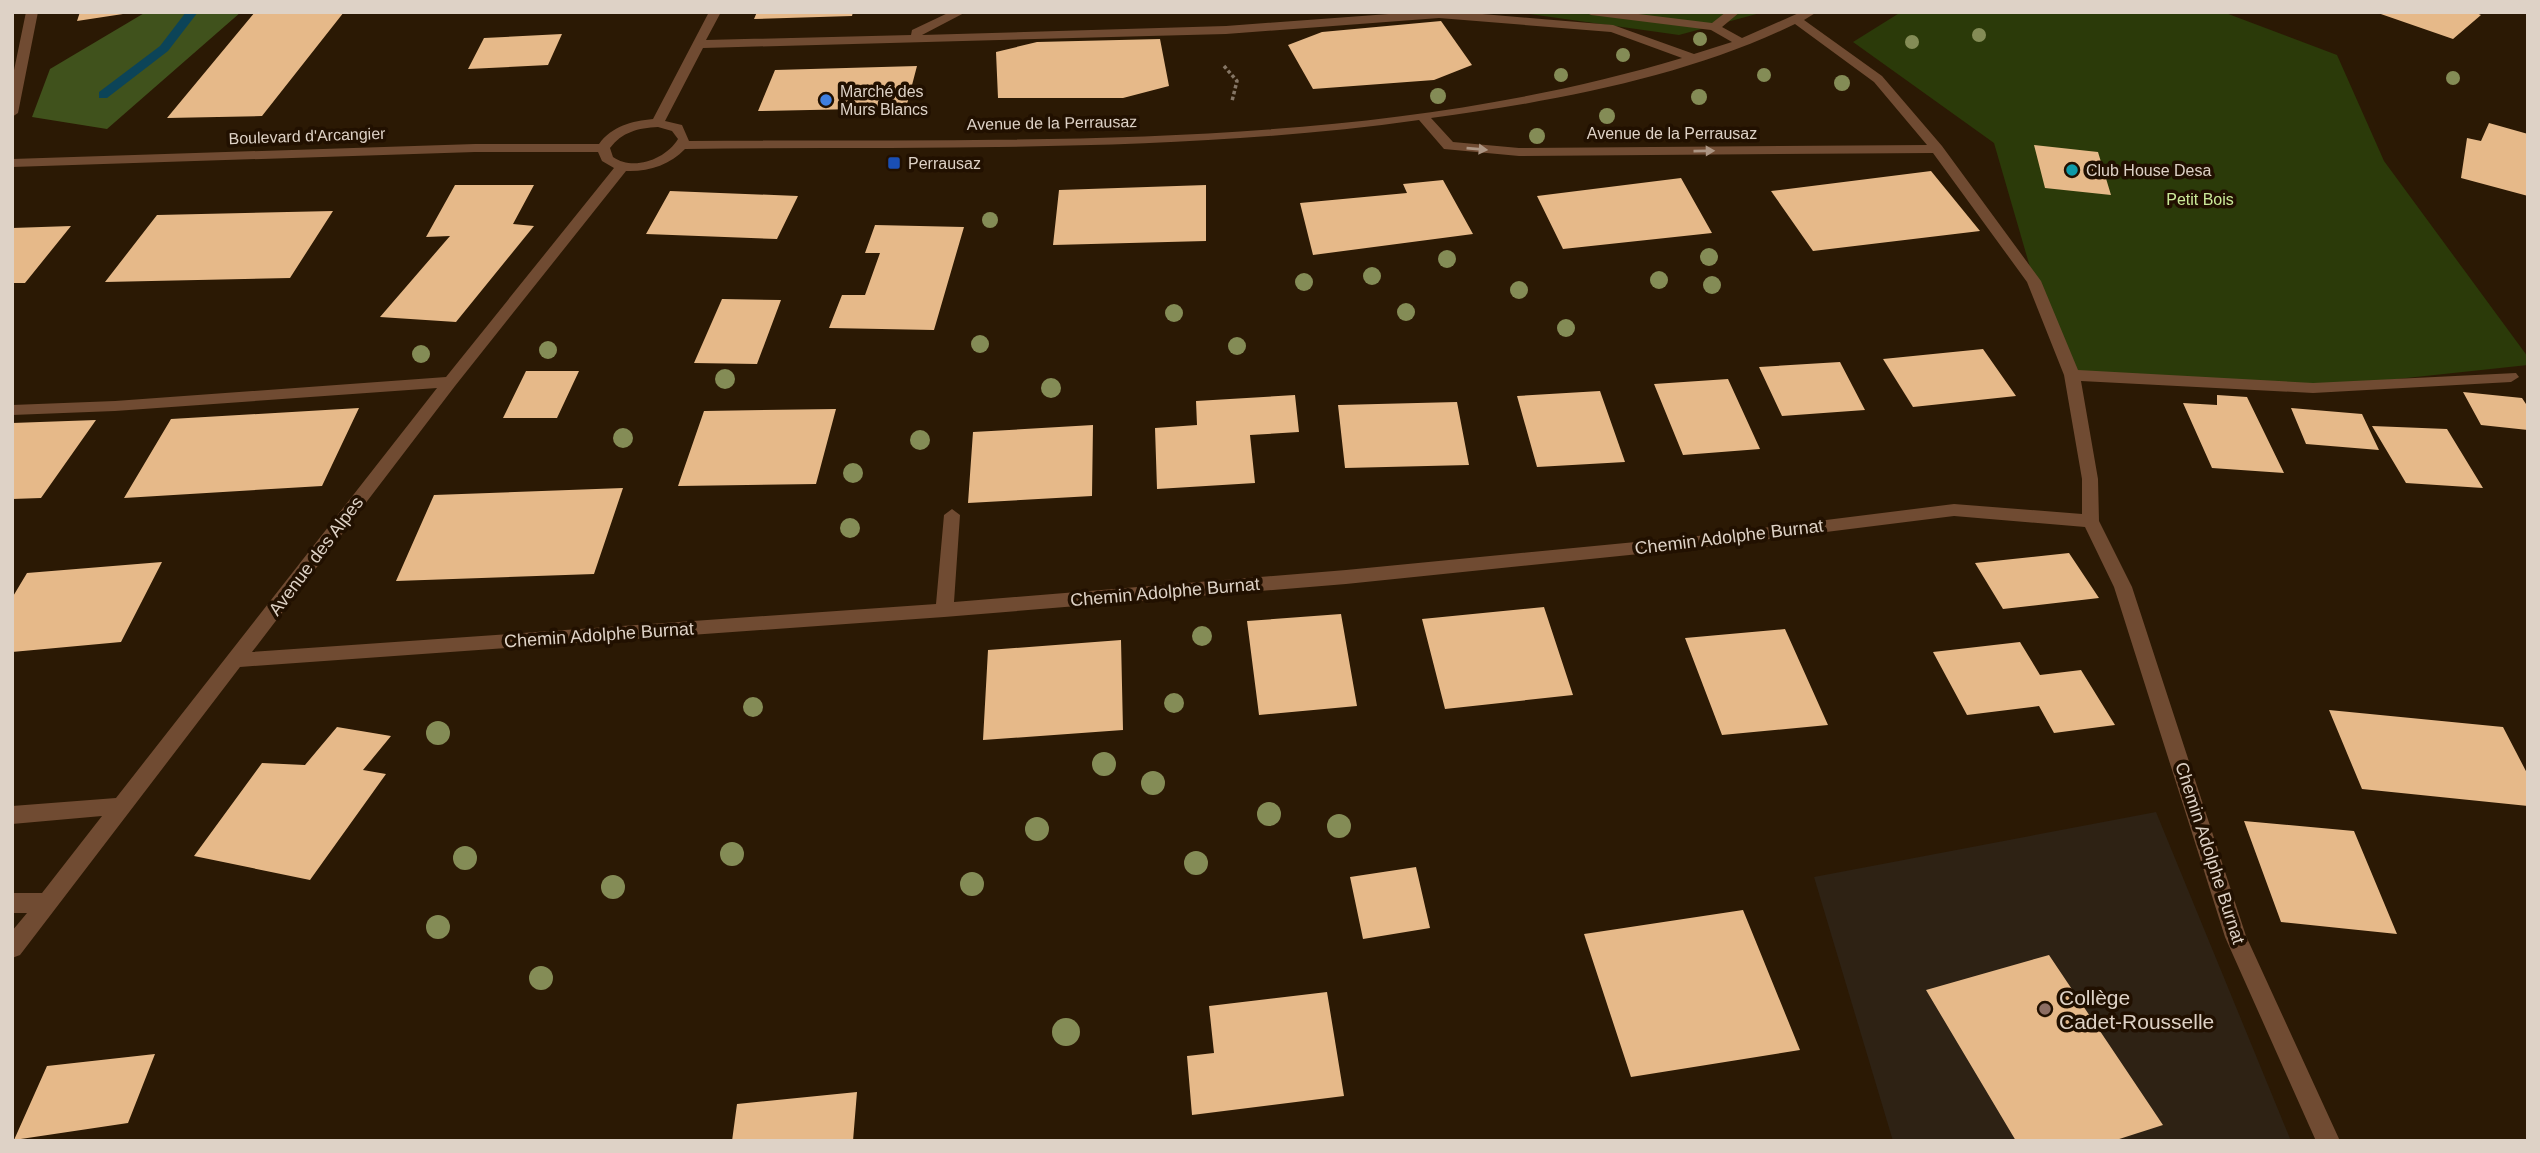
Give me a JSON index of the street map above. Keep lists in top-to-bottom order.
{
  "streets": {
    "street": [
      "Avenue de la Perrausaz",
      "Boulevard d'Arcangier",
      "Chemin Adolphe Burnat",
      "Avenue des Alpes"
    ]
  },
  "crossings": [
    ["Avenue de la Perrausaz", "Chemin Adolphe Burnat"],
    ["Chemin Adolphe Burnat", "Avenue des Alpes"]
  ],
  "parks": ["Petit Bois"],
  "places": {
    "other": ["Marché des Murs Blancs", "Club House Desa", "Collège Cadet-Rousselle"],
    "transit": ["Perrausaz"]
  }
}
